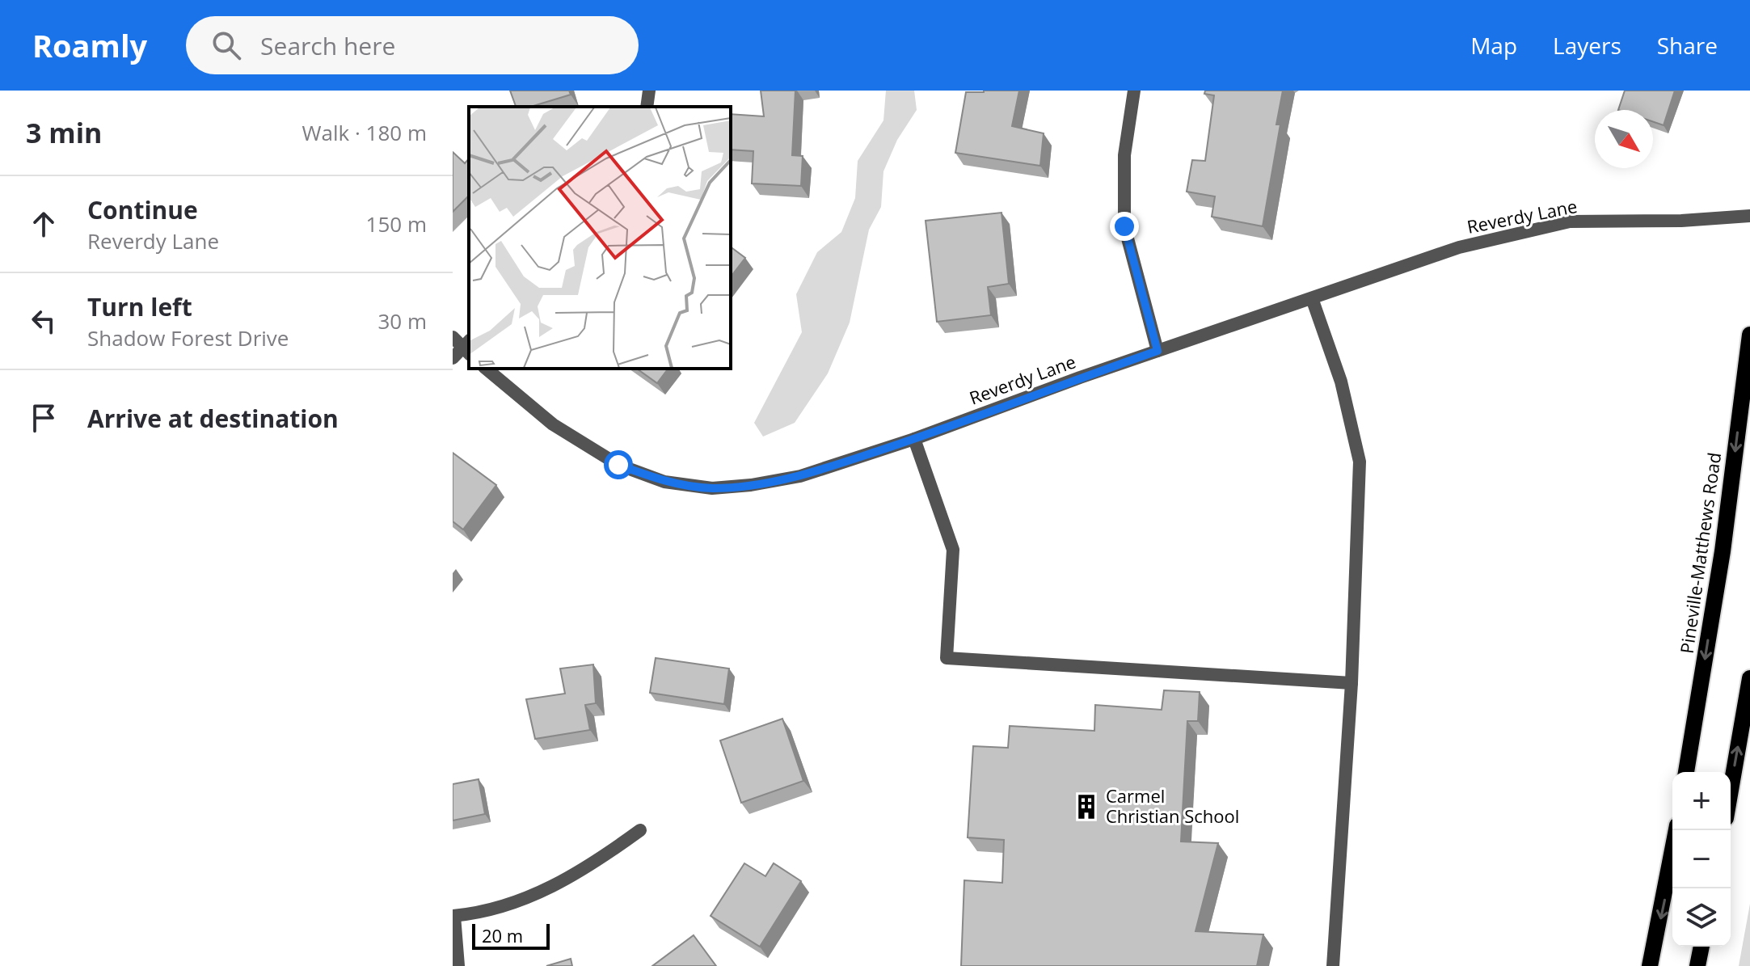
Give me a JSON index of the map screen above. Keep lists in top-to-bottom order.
{
  "streets": {
    "main road": ["Pineville-Matthews Road"],
    "street": ["Reverdy Lane"]
  },
  "one_way": ["Pineville-Matthews Road"],
  "places": {
    "building": ["Carmel Christian School"]
  },
  "scale_bar": "20 m",
  "north": "bottom right",
  "page": {
    "header": "Roamly",
    "search": "Search here",
    "nav": ["Map", "Layers", "Share"],
    "heading": ["3 min", "Walk · 180 m"],
    "list": [
      ["Continue", "Reverdy Lane", "150 m"],
      ["Turn left", "Shadow Forest Drive", "30 m"],
      "Arrive at destination"
    ],
    "map_buttons": ["+", "−"],
    "scale": "20 m"
  }
}
